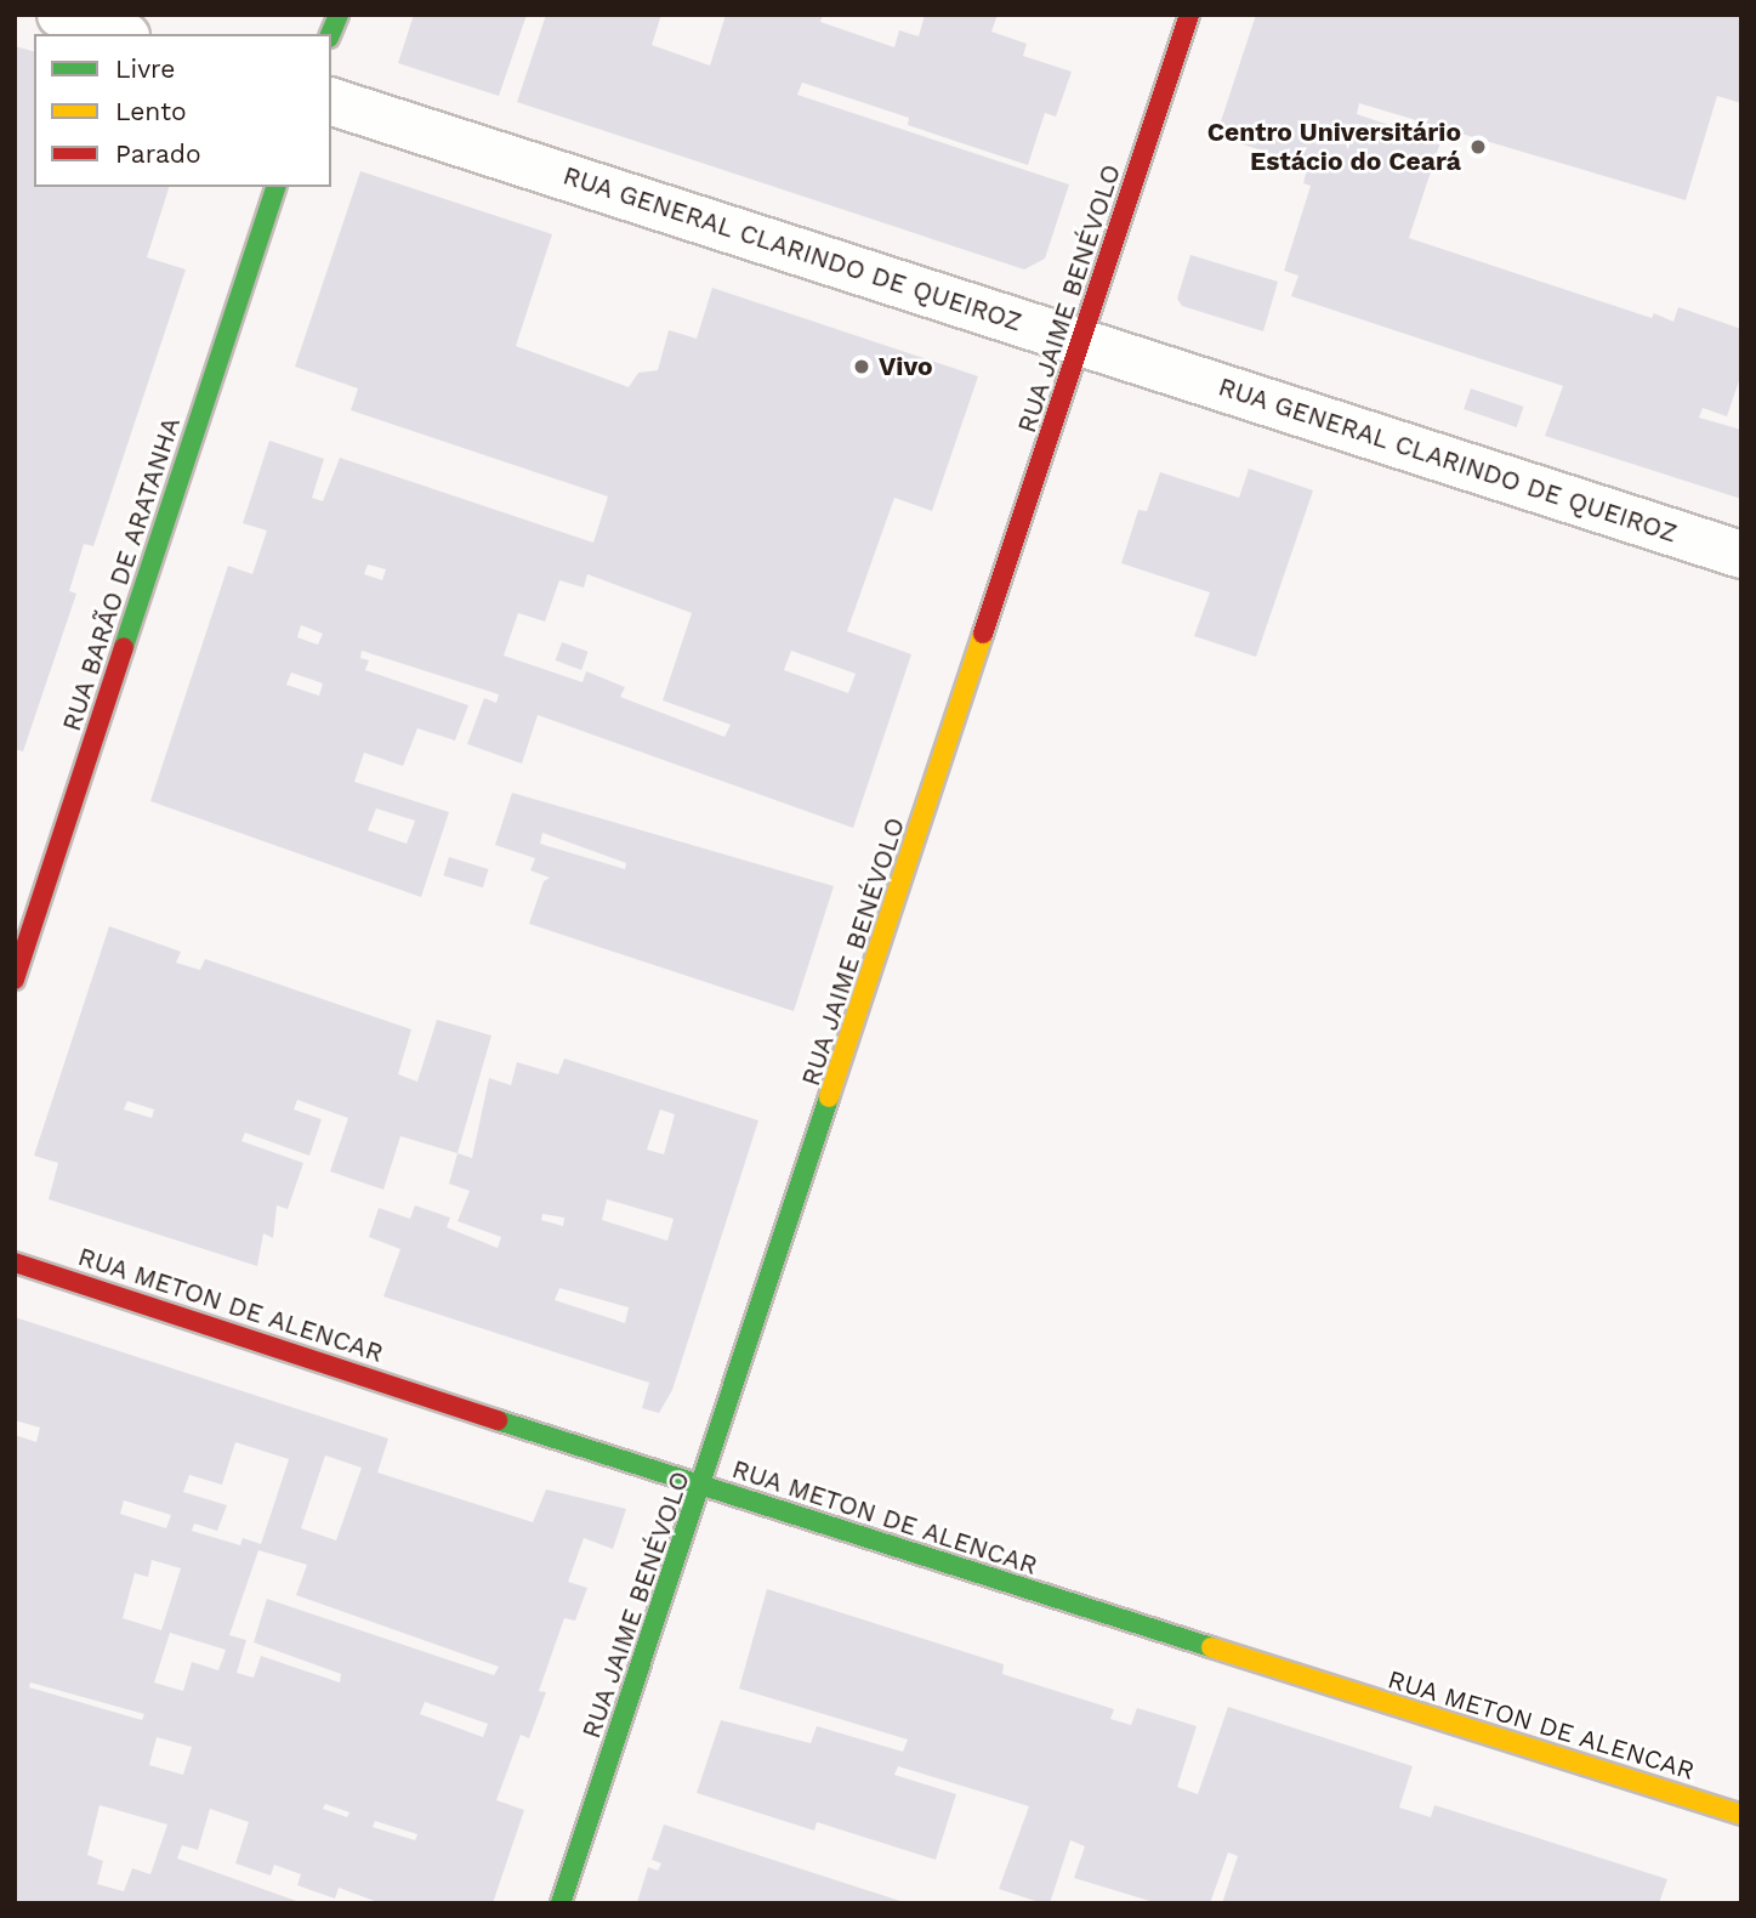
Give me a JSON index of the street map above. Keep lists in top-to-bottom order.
{
  "streets": {
    "street": [
      "RUA GENERAL CLARINDO DE QUEIROZ",
      "RUA JAIME BENÉVOLO",
      "RUA BARÃO DE ARATANHA",
      "RUA METON DE ALENCAR"
    ]
  },
  "crossings": [
    ["RUA GENERAL CLARINDO DE QUEIROZ", "RUA JAIME BENÉVOLO"],
    ["RUA JAIME BENÉVOLO", "RUA METON DE ALENCAR"]
  ],
  "places": ["Centro Universitário Estácio do Ceará", "Vivo"],
  "legend": ["Livre", "Lento", "Parado"]
}
